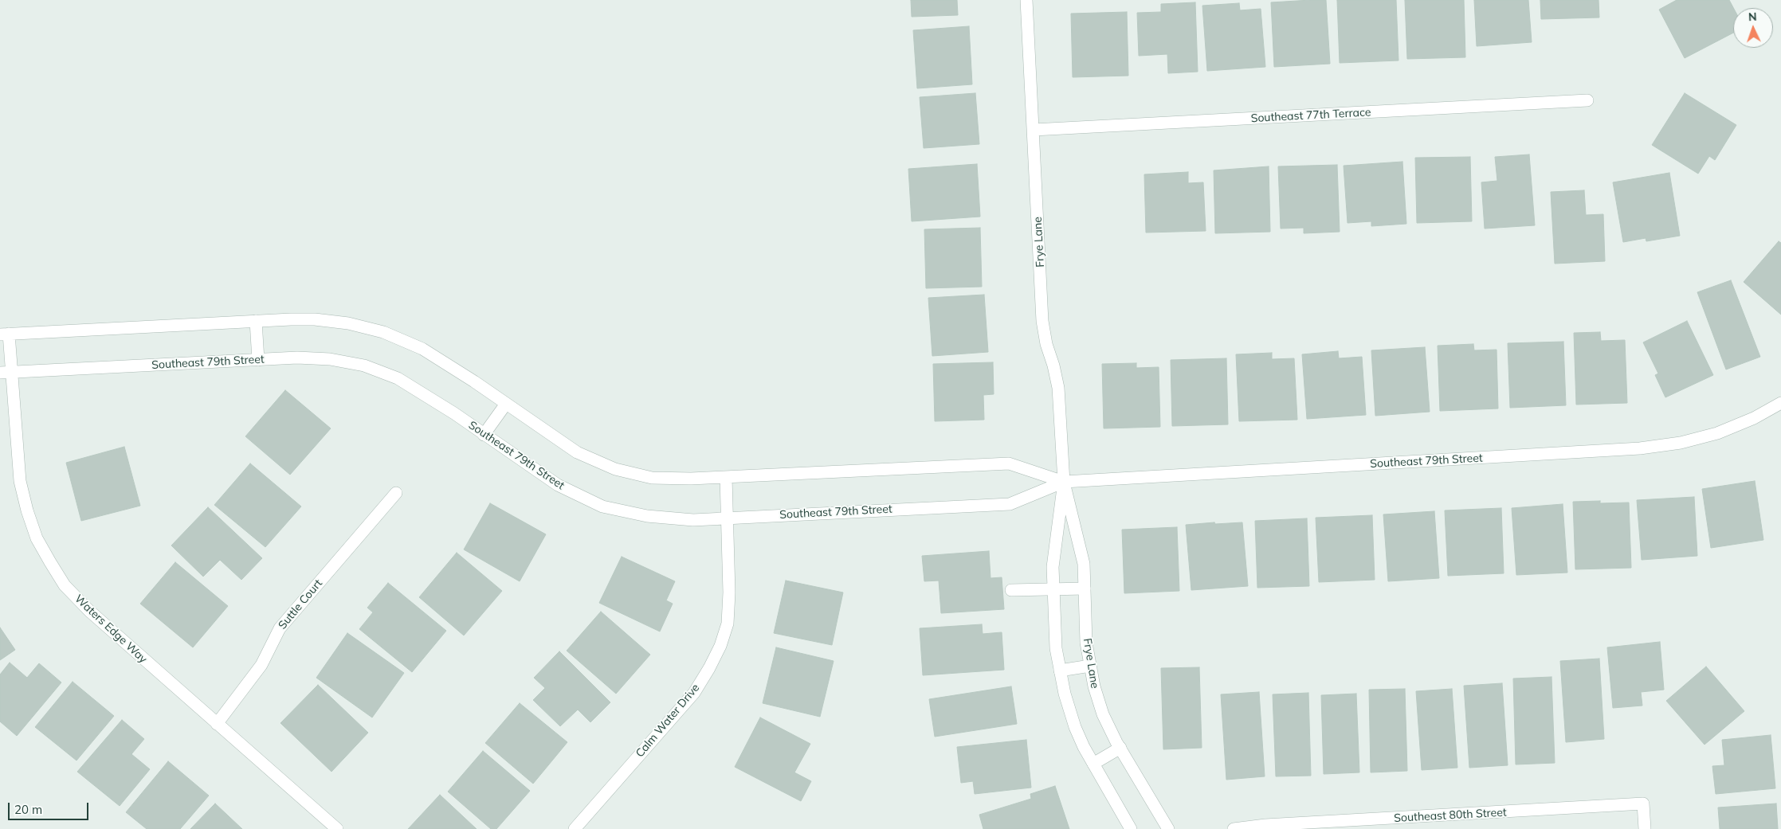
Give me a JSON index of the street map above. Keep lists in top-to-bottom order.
{
  "streets": {
    "street": [
      "Southeast 77th Terrace",
      "Frye Lane",
      "Southeast 79th Street",
      "Suttle Court",
      "Waters Edge Way",
      "Calm Water Drive",
      "Southeast 80th Street"
    ]
  },
  "crossings": [
    ["Southeast 77th Terrace", "Frye Lane"],
    ["Frye Lane", "Southeast 79th Street"],
    ["Southeast 79th Street", "Waters Edge Way"],
    ["Southeast 79th Street", "Calm Water Drive"],
    ["Suttle Court", "Waters Edge Way"]
  ],
  "scale_bar": "20 m",
  "north": "top"
}
